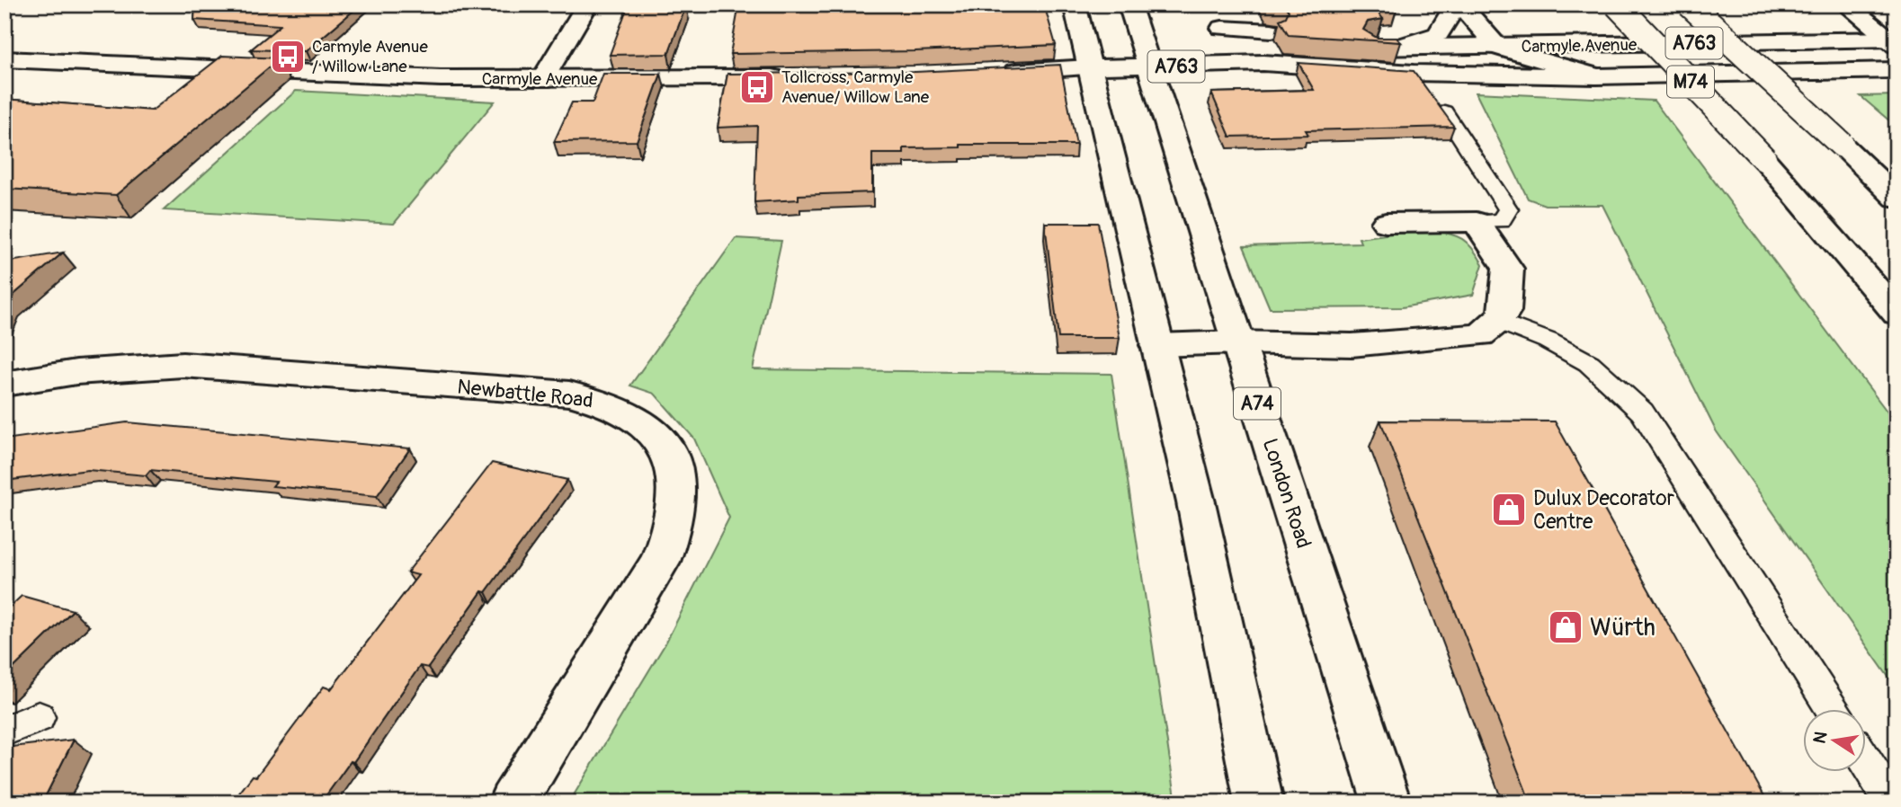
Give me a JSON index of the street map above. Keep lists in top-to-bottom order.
{
  "streets": {
    "main road": [
      "A763",
      "Carmyle Avenue",
      "M74",
      "Newbattle Road",
      "A74",
      "London Road"
    ]
  },
  "crossings": [
    ["Carmyle Avenue", "London Road"]
  ],
  "places": {
    "bus stop": ["Carmyle Avenue / Willow Lane", "Tollcross, Carmyle Avenue/ Willow Lane"],
    "shop": ["Dulux Decorator Centre", "Würth"]
  },
  "north": "left"
}
